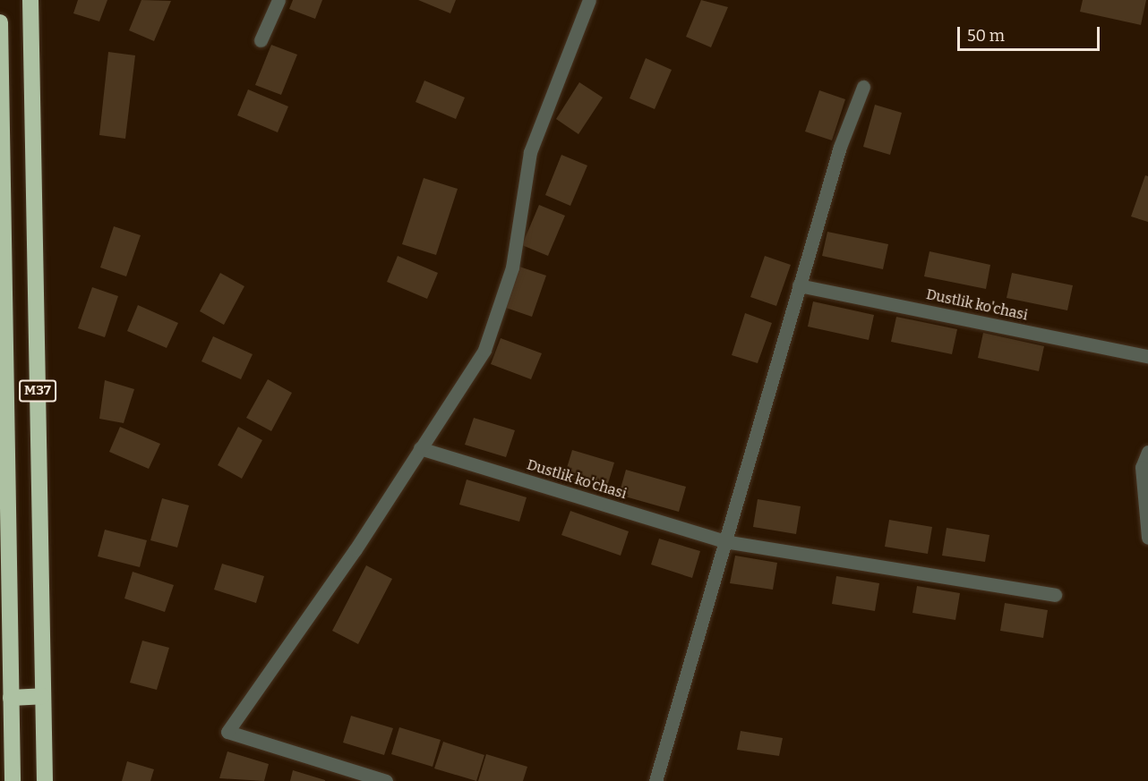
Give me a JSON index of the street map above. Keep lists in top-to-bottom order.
{
  "streets": {
    "highway": ["M37"],
    "street": ["Dustlik ko'chasi"]
  },
  "scale_bar": "50 m"
}
